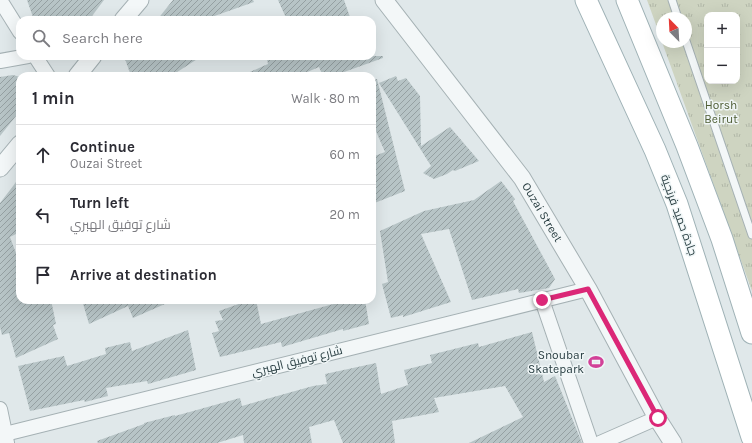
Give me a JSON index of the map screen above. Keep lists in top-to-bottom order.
{
  "streets": {
    "main road": ["جادة حميد فرنجية"],
    "street": ["Ouzai Street", "شارع توفيق الهبري"]
  },
  "crossings": [
    ["Ouzai Street", "شارع توفيق الهبري"]
  ],
  "parks": ["Horsh Beirut"],
  "places": {
    "sports": ["Snoubar Skatepark"]
  },
  "north": "top left",
  "page": {
    "map_buttons": ["+", "−"],
    "search": "Search here",
    "heading": ["1 min", "Walk · 80 m"],
    "list": [
      ["Continue", "Ouzai Street", "60 m"],
      ["Turn left", "شارع توفيق الهبري", "20 m"],
      "Arrive at destination"
    ]
  }
}
